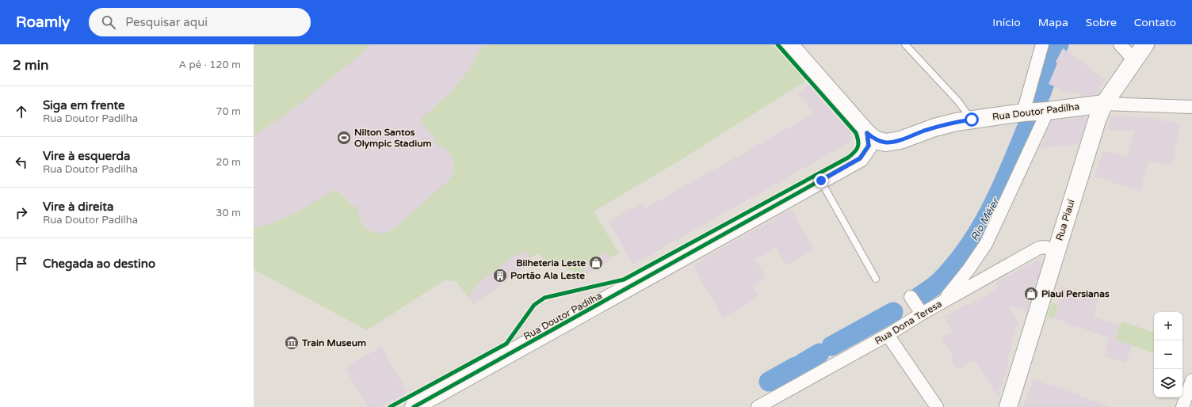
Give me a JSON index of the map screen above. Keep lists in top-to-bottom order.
{
  "streets": {
    "street": ["Rua Doutor Padilha", "Rua Piauí", "Rua Dona Teresa"]
  },
  "crossings": [
    ["Rua Doutor Padilha", "Rua Piauí"],
    ["Rua Piauí", "Rua Dona Teresa"]
  ],
  "water": ["Rio Méier"],
  "places": {
    "sports": ["Nilton Santos Olympic Stadium"],
    "shop": ["Bilheteria Leste", "Piaui Persianas"],
    "building": ["Portão Ala Leste"],
    "museum": ["Train Museum"]
  },
  "page": {
    "header": "Roamly",
    "search": "Pesquisar aqui",
    "nav": [
      "Início",
      "Mapa",
      "Sobre",
      "Contato"
    ],
    "heading": ["2 min", "A pé · 120 m"],
    "list": [
      ["Siga em frente", "Rua Doutor Padilha", "70 m"],
      ["Vire à esquerda", "Rua Doutor Padilha", "20 m"],
      ["Vire à direita", "Rua Doutor Padilha", "30 m"],
      "Chegada ao destino"
    ],
    "map_buttons": ["+", "−"]
  }
}
